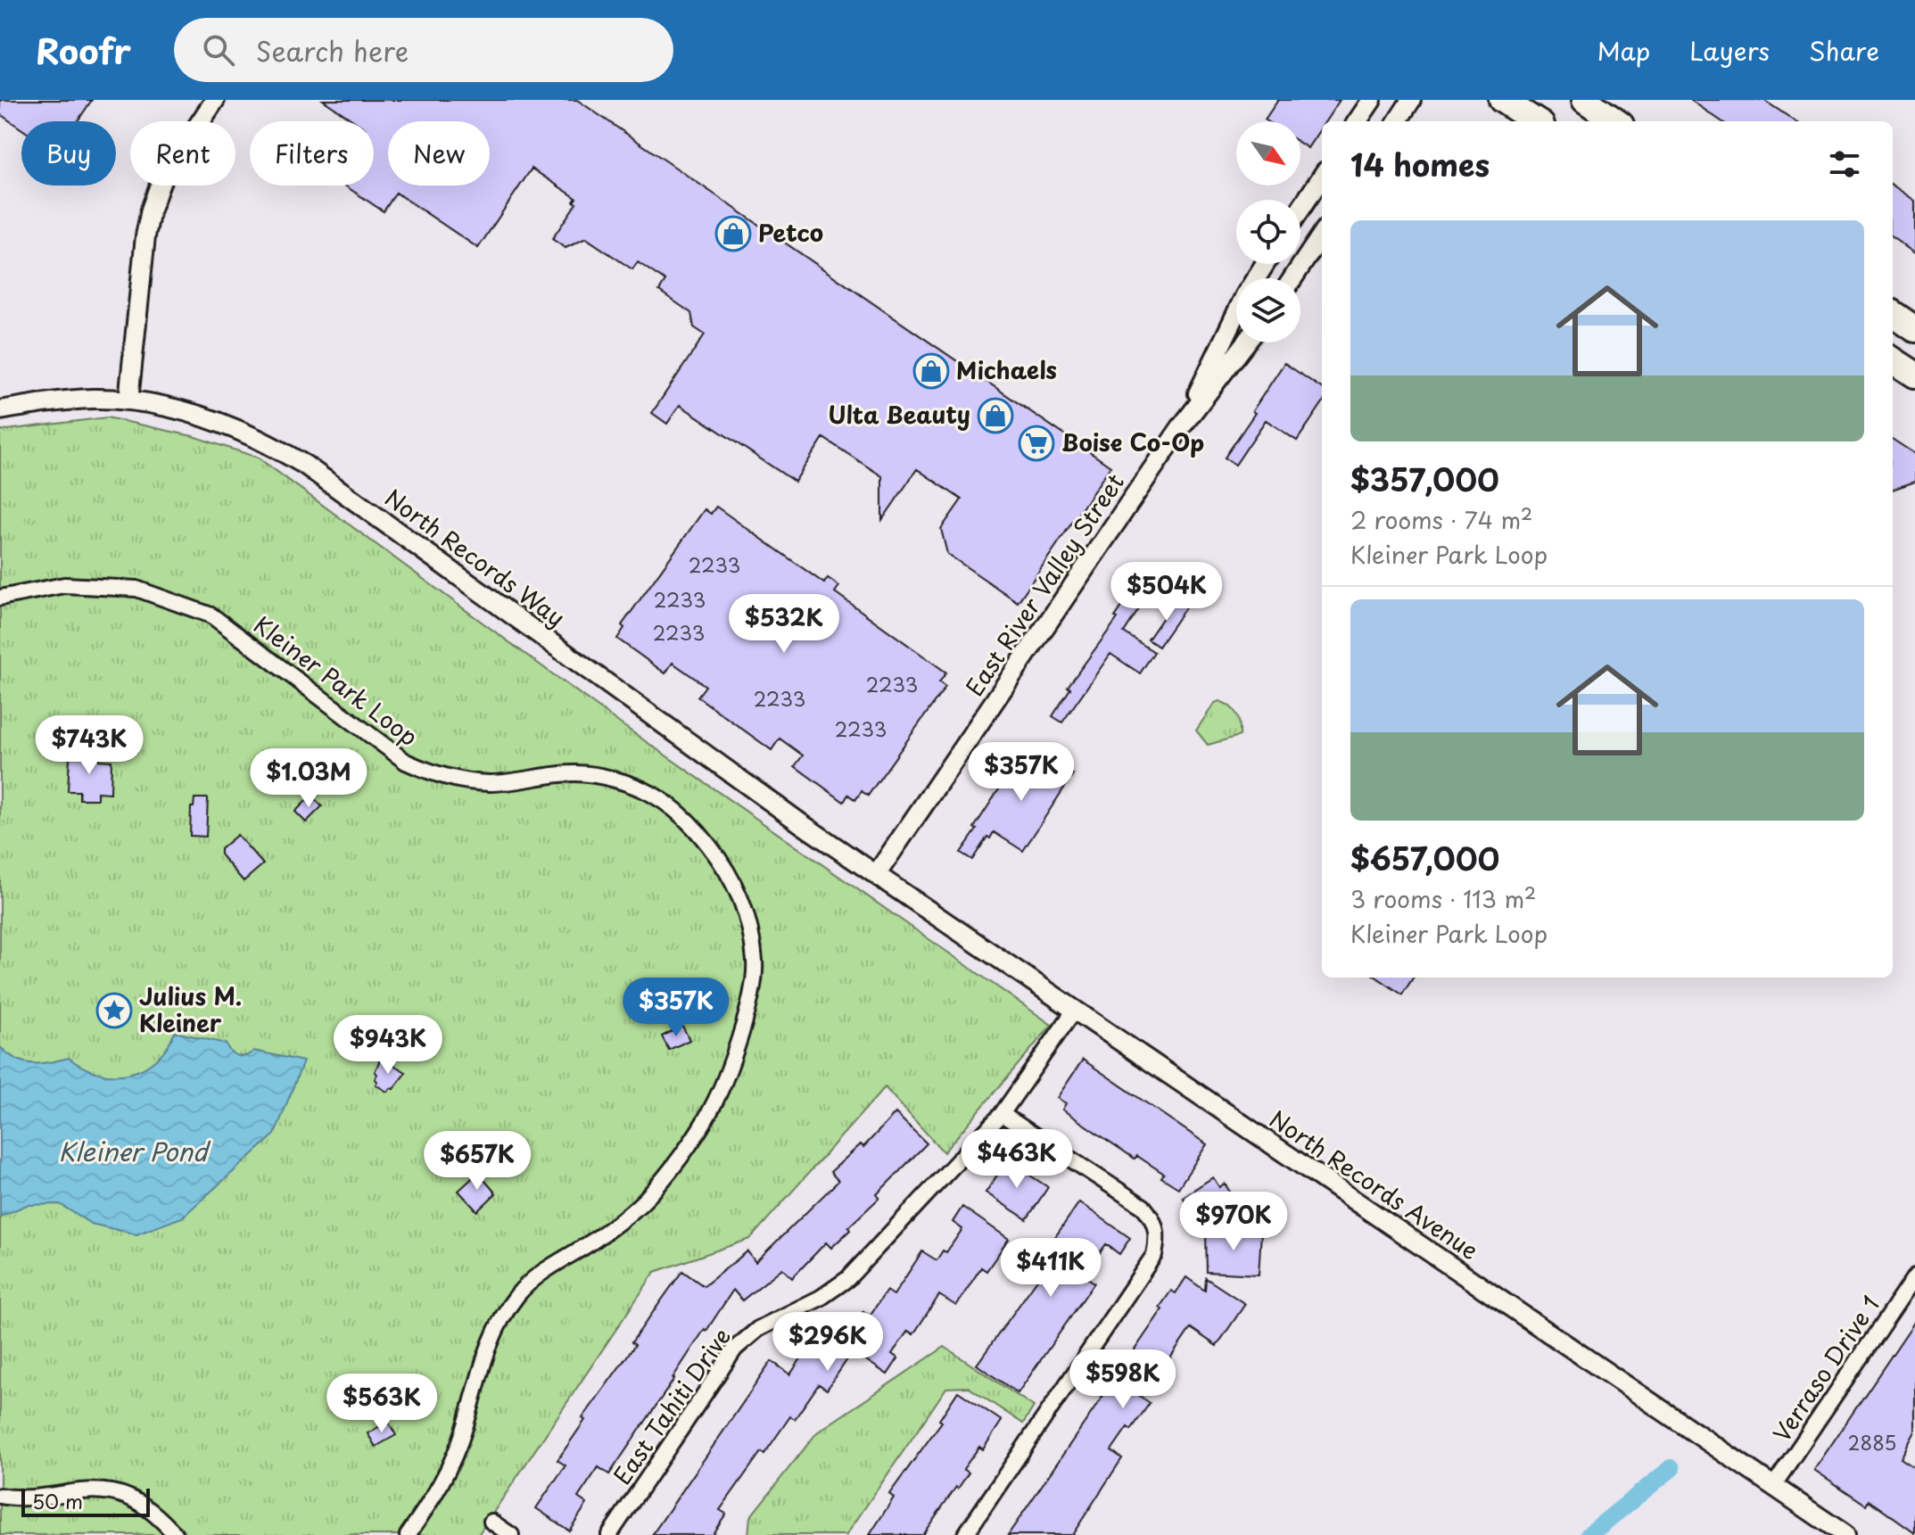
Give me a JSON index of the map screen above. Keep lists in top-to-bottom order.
{
  "streets": {
    "street": [
      "North Records Way",
      "East River Valley Street",
      "Kleiner Park Loop",
      "North Records Avenue",
      "Verraso Drive 1",
      "East Tahiti Drive"
    ]
  },
  "crossings": [
    ["North Records Way", "East River Valley Street"],
    ["North Records Way", "North Records Avenue"],
    ["East River Valley Street", "North Records Avenue"],
    ["North Records Avenue", "Verraso Drive 1"],
    ["North Records Avenue", "East Tahiti Drive"]
  ],
  "water": ["Kleiner Pond"],
  "places": {
    "shop": ["Petco", "Michaels", "Ulta Beauty"],
    "supermarket": ["Boise Co-Op"],
    "place": ["Julius M. Kleiner"]
  },
  "house_numbers": [
    "2233",
    "2233",
    "2233",
    "2233",
    "2233",
    "2233",
    "2885"
  ],
  "scale_bar": "50 m",
  "north": "bottom right",
  "page": {
    "header": "Roofr",
    "search": "Search here",
    "nav": ["Map", "Layers", "Share"],
    "chip": [
      "Buy",
      "Rent",
      "Filters",
      "New"
    ],
    "heading": "14 homes",
    "list": [
      {
        "name": "$357,000",
        "note": "2 rooms · 74 m² · Kleiner Park Loop"
      },
      {
        "name": "$657,000",
        "note": "3 rooms · 113 m² · Kleiner Park Loop"
      }
    ],
    "price": [
      "$504K",
      "$532K",
      "$743K",
      "$357K",
      "$1.03M",
      "$357K",
      "$943K",
      "$463K",
      "$657K",
      "$970K",
      "$411K",
      "$296K",
      "$598K",
      "$563K"
    ],
    "scale": "50 m"
  }
}
